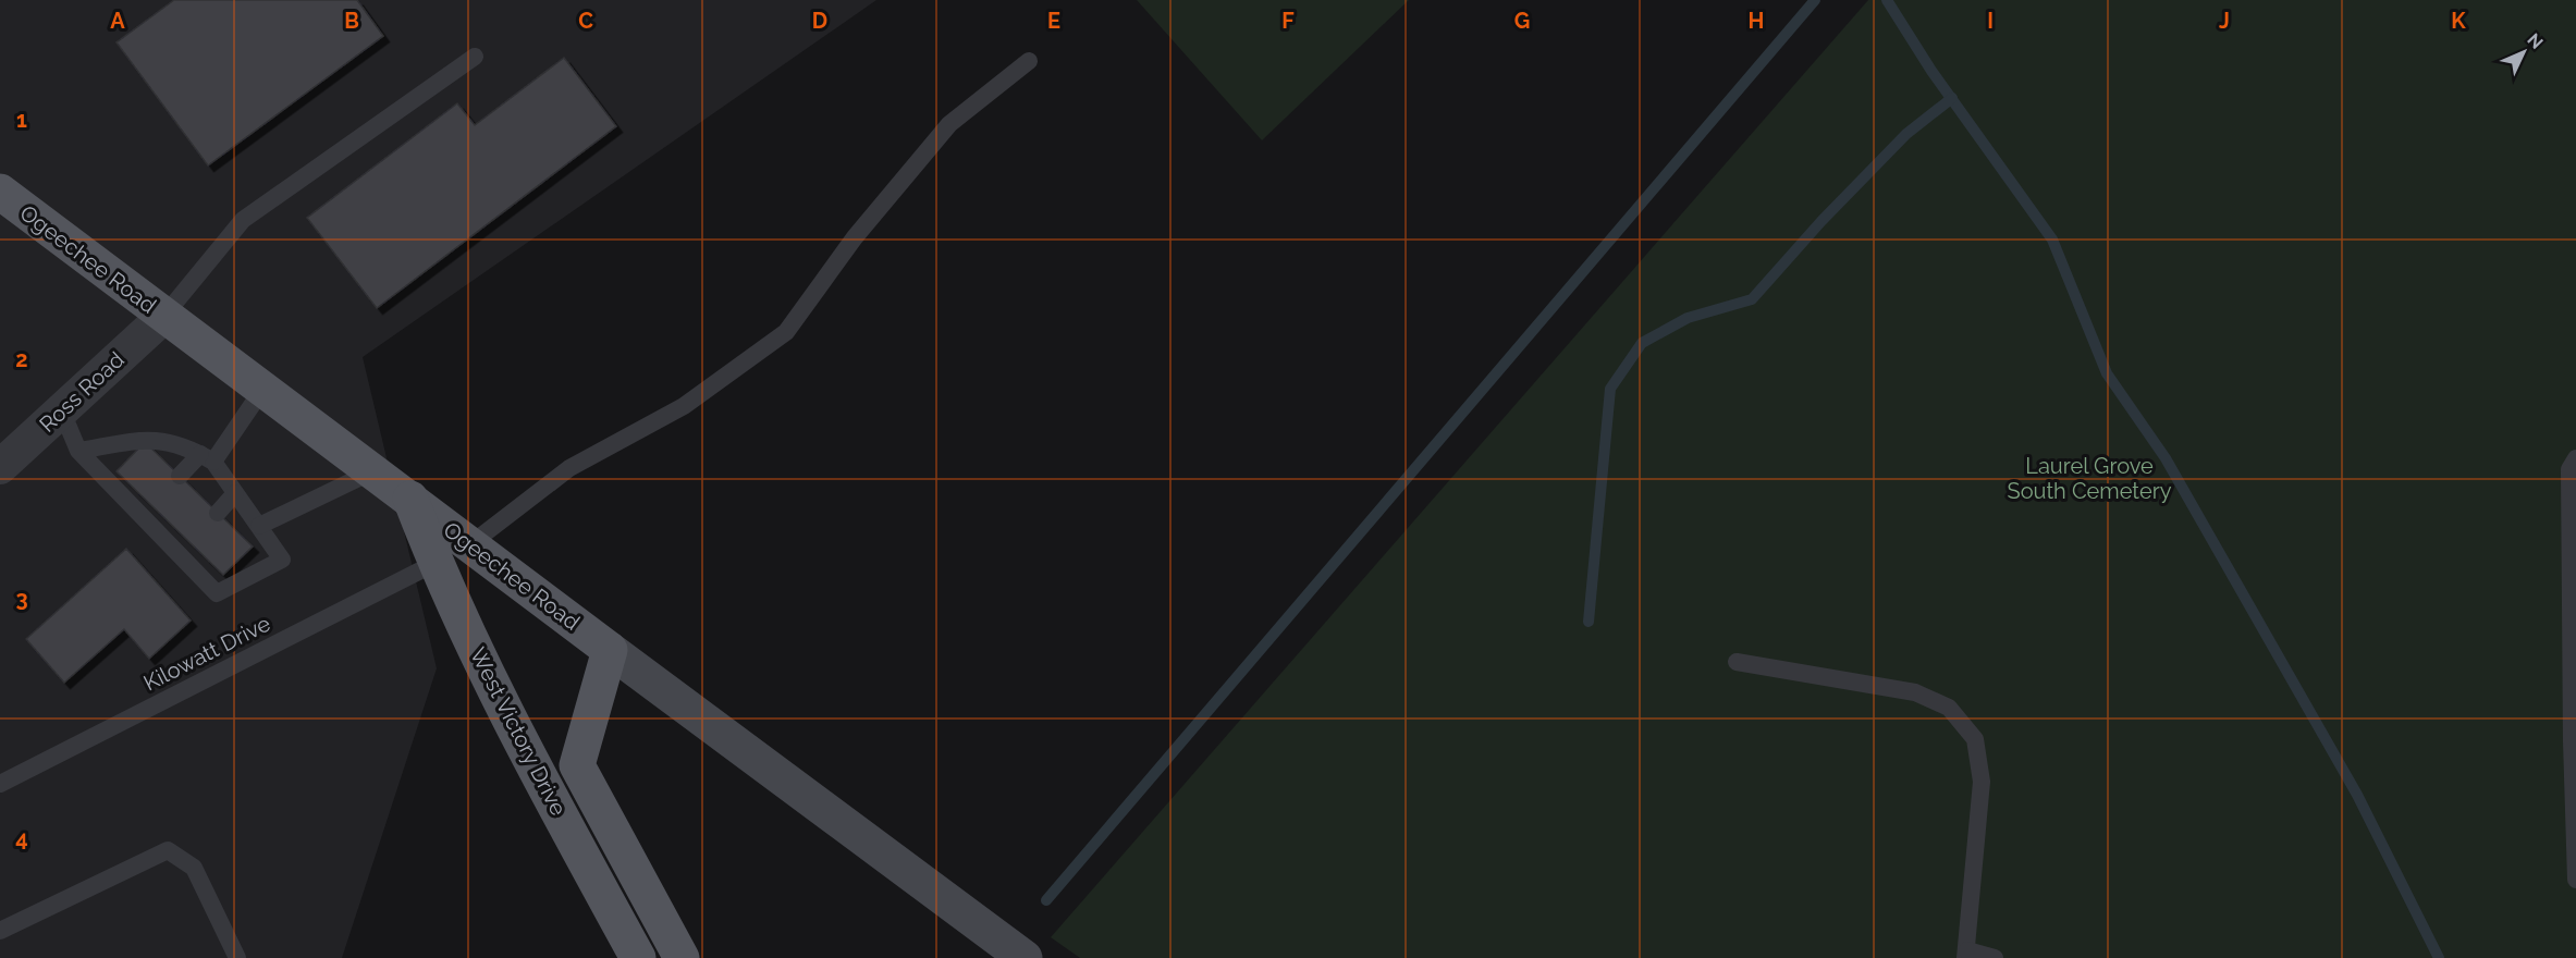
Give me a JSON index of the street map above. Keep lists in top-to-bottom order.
{
  "streets": {
    "main road": ["Ogeechee Road", "West Victory Drive"],
    "street": ["Ross Road"],
    "lane": ["Kilowatt Drive"]
  },
  "crossings": [
    ["Ogeechee Road", "Ross Road"],
    ["Ogeechee Road", "West Victory Drive"],
    ["Kilowatt Drive", "West Victory Drive"]
  ],
  "parks": ["Laurel Grove South Cemetery"],
  "north": "top right",
  "grid": {
    "columns": [
      "A",
      "B",
      "C",
      "D",
      "E",
      "F",
      "G",
      "H",
      "I",
      "J",
      "K"
    ],
    "rows": [
      "1",
      "2",
      "3",
      "4"
    ]
  }
}
